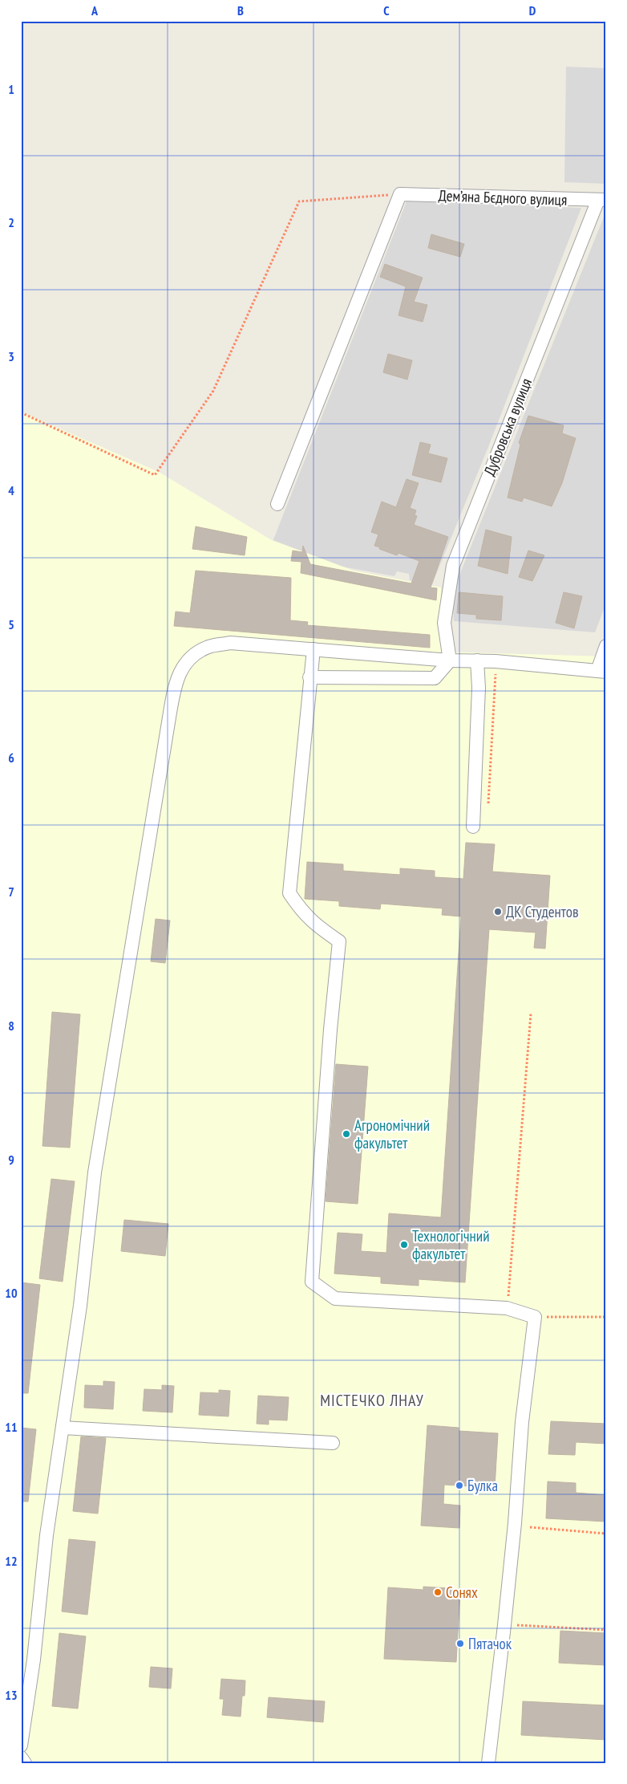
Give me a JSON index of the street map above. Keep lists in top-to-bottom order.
{
  "streets": {
    "street": ["Дем’яна Бєдного вулиця", "Дубровська вулиця"]
  },
  "crossings": [
    ["Дем’яна Бєдного вулиця", "Дубровська вулиця"]
  ],
  "districts": ["МІСТЕЧКО ЛНАУ"],
  "places": [
    "ДК Студентов",
    "Агрономічний факультет",
    "Технологічний факультет",
    "Булка",
    "Сонях",
    "Пятачок"
  ],
  "grid": {
    "columns": [
      "A",
      "B",
      "C",
      "D"
    ],
    "rows": [
      "1",
      "2",
      "3",
      "4",
      "5",
      "6",
      "7",
      "8",
      "9",
      "10",
      "11",
      "12",
      "13"
    ]
  }
}
